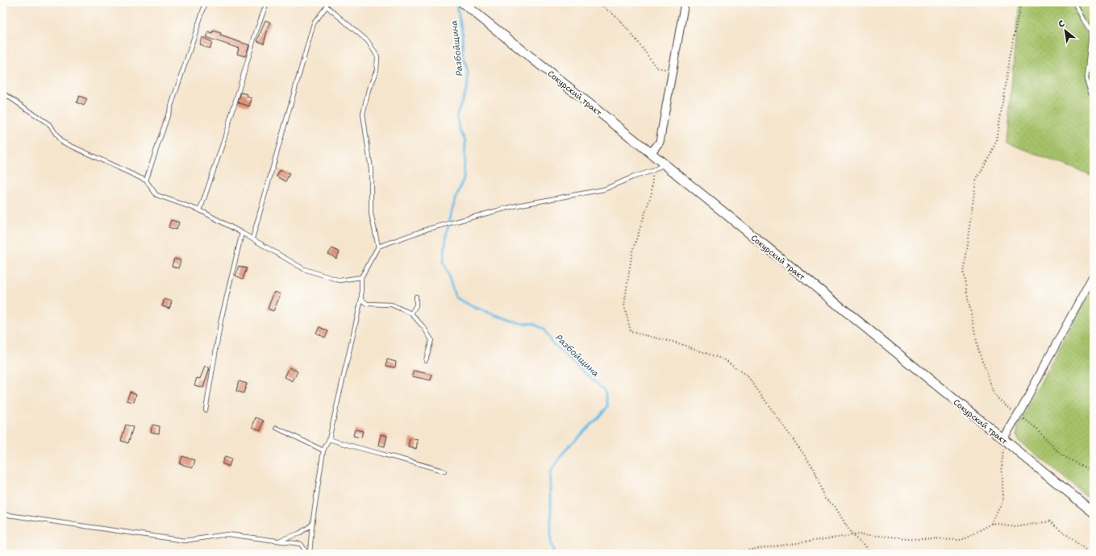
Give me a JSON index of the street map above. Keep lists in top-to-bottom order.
{
  "streets": {
    "street": ["Сокурский тракт"]
  },
  "water": ["Разбойщина"],
  "north": "top left"
}
